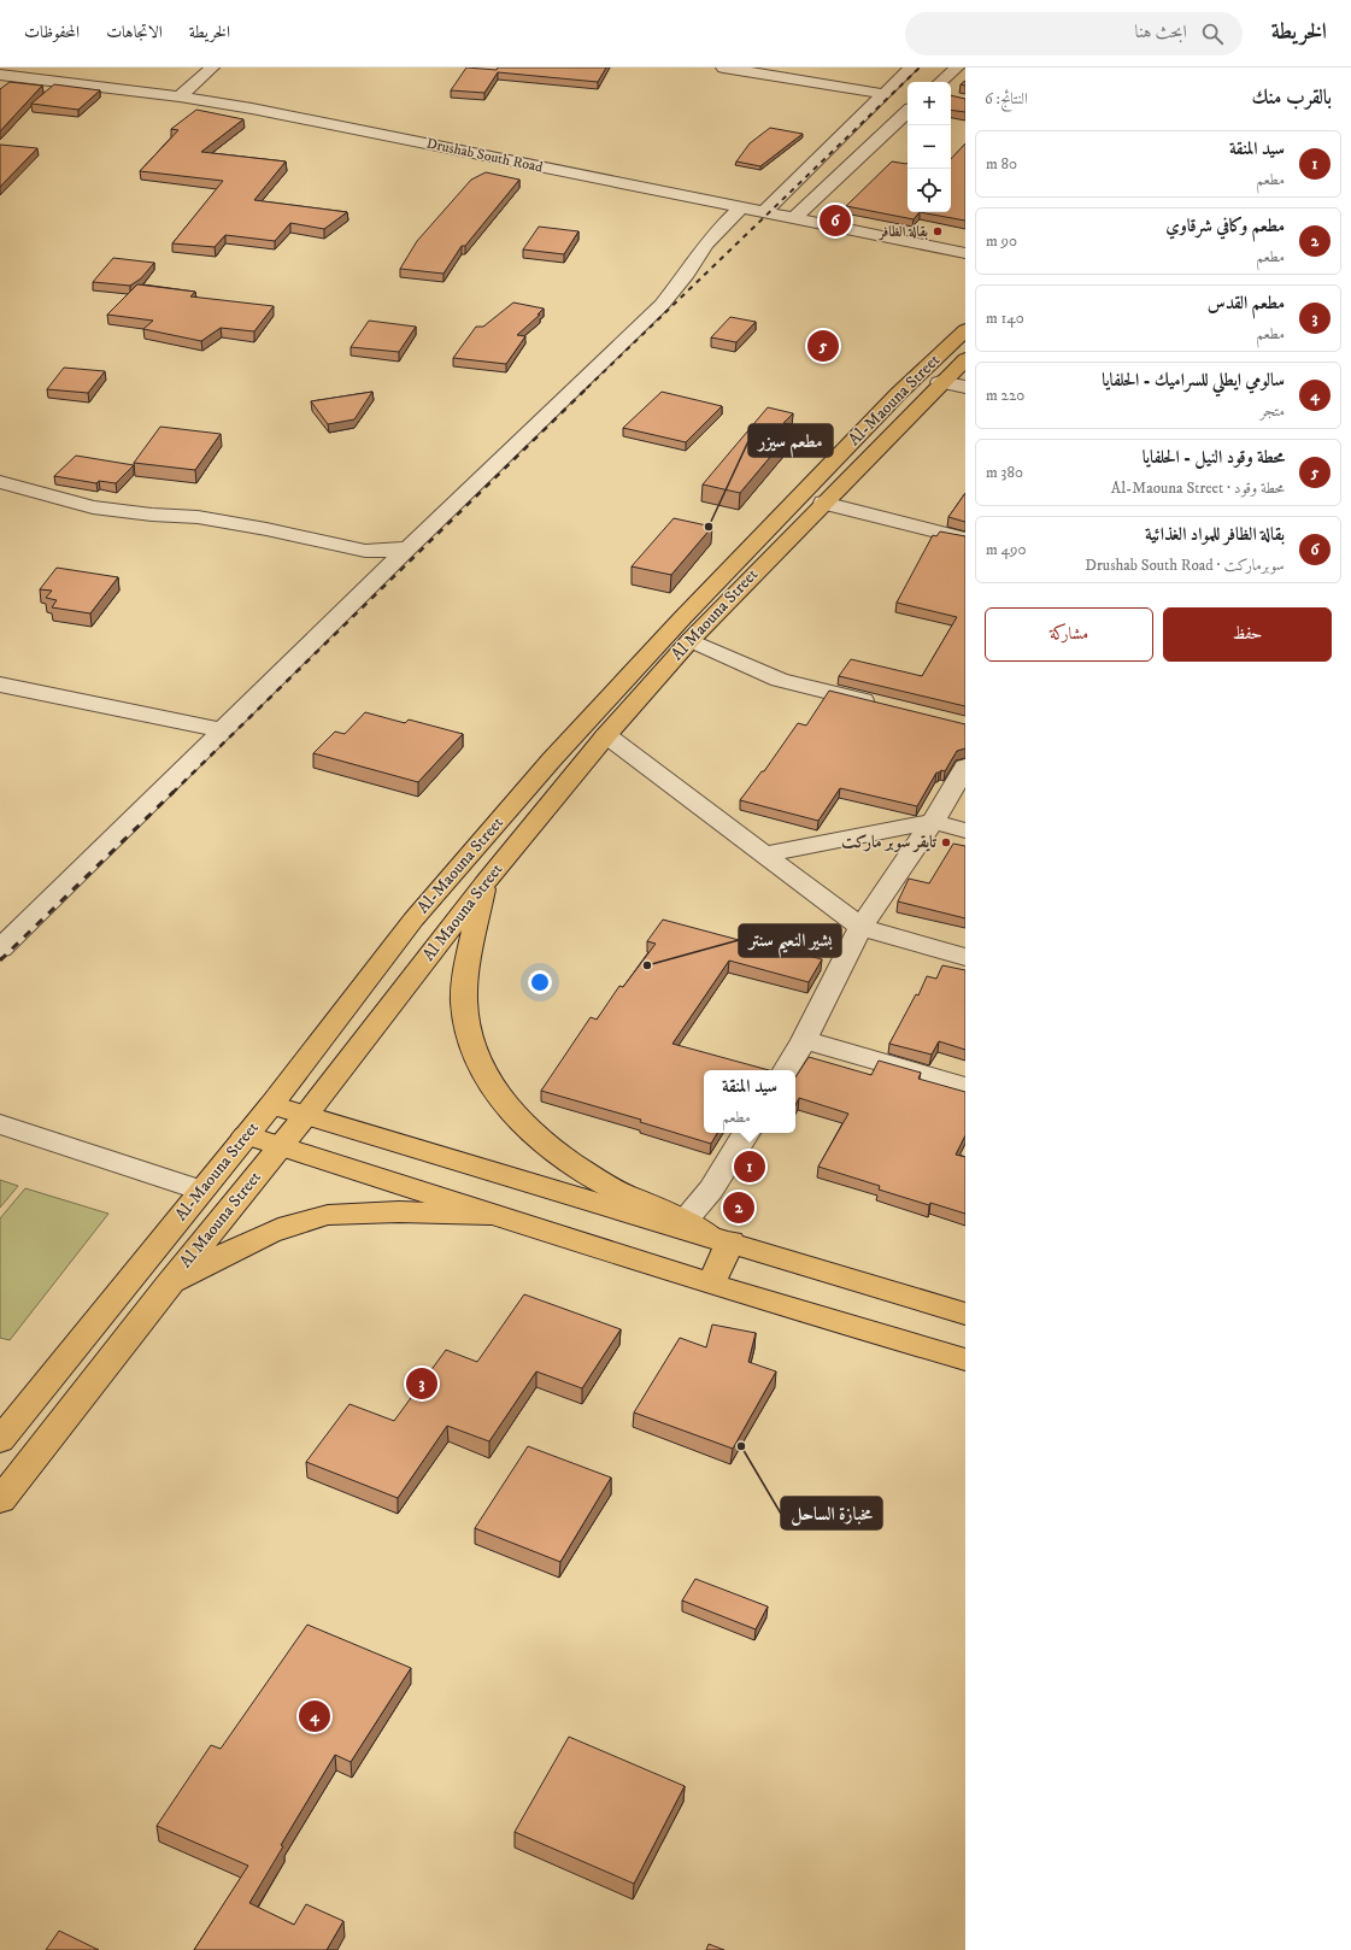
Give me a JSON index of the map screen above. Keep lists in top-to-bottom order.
{
  "streets": {
    "main road": ["Al-Maouna Street", "Al Maouna Street"],
    "street": ["Drushab South Road"]
  },
  "places": [
    "بقالة الظافر",
    "مطعم سيزر",
    "تايقر سوبر ماركت",
    "بشير النعيم سنتر",
    "مخبازة الساحل"
  ],
  "page": {
    "header": "الخريطة",
    "search": "ابحث هنا",
    "nav": ["الخريطة", "الاتجاهات", "المحفوظات"],
    "heading": ["بالقرب منك", "النتائج: 6"],
    "map_buttons": ["+", "−"],
    "list": [
      {
        "mark": "1",
        "name": "سيد المنقة",
        "note": "مطعم",
        "value": "80 m"
      },
      {
        "mark": "2",
        "name": "مطعم وكافي شرقاوي",
        "note": "مطعم",
        "value": "90 m"
      },
      {
        "mark": "3",
        "name": "مطعم القدس",
        "note": "مطعم",
        "value": "140 m"
      },
      {
        "mark": "4",
        "name": "سالومي ايطلي للسراميك - الحلفايا",
        "note": "متجر",
        "value": "220 m"
      },
      {
        "mark": "5",
        "name": "محطة وقود النيل - الحلفايا",
        "note": "محطة وقود · Al-Maouna Street",
        "value": "380 m"
      },
      {
        "mark": "6",
        "name": "بقالة الظافر للمواد الغذائية",
        "note": "سوبرماركت · Drushab South Road",
        "value": "490 m"
      }
    ],
    "pins": [
      "6",
      "5",
      "1",
      "2",
      "3",
      "4"
    ],
    "buttons": ["حفظ", "مشاركة"],
    "popup": ["سيد المنقة", "مطعم"]
  }
}
